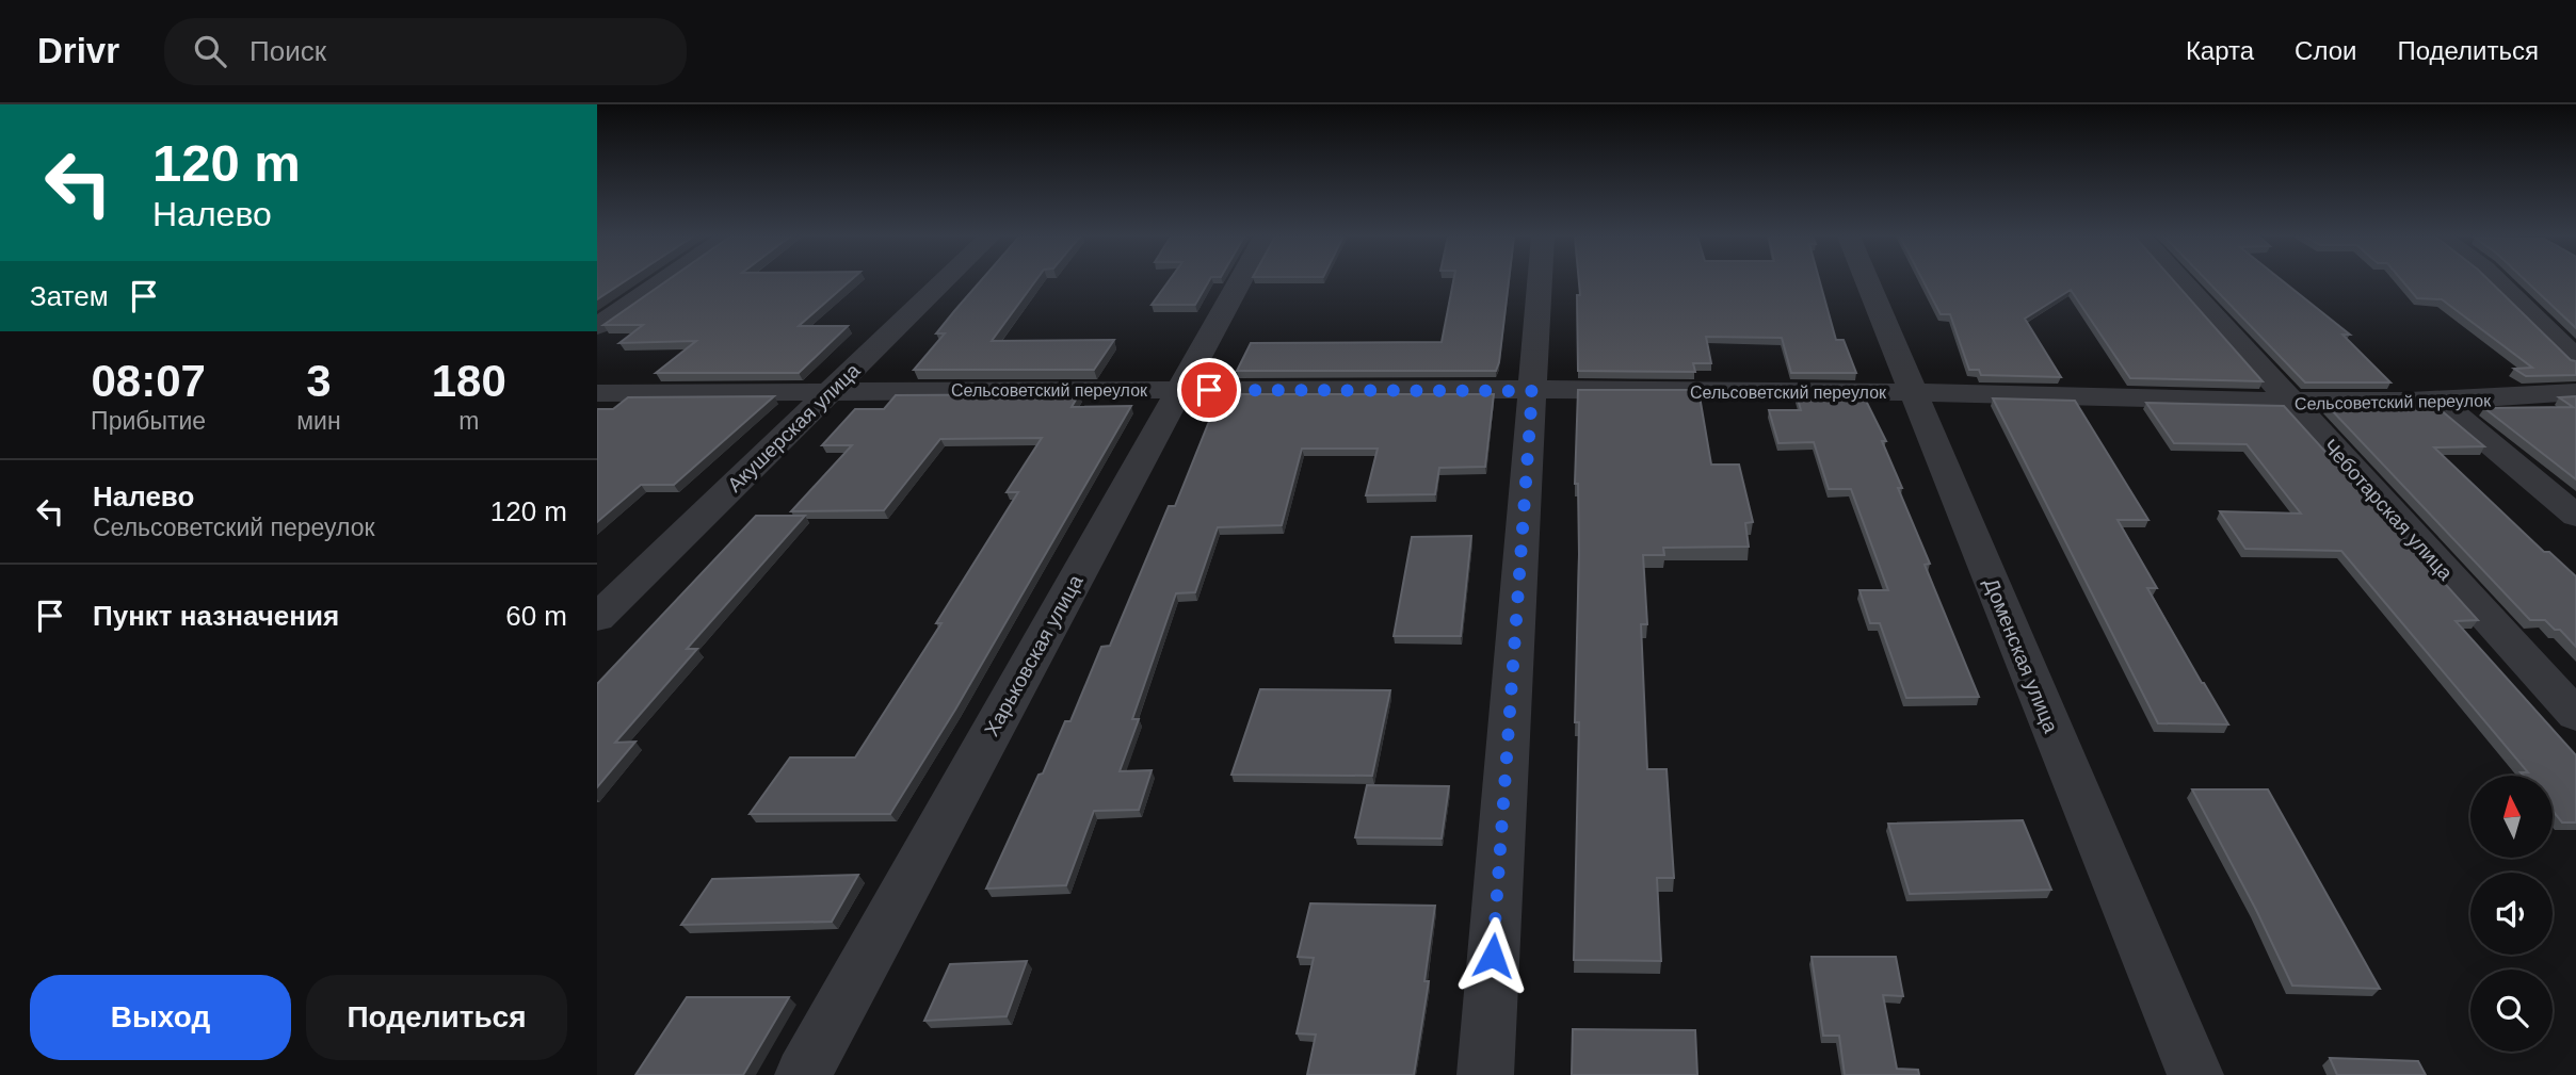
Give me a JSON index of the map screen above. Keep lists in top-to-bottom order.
{
  "streets": {
    "street": [
      "Сельсоветский переулок",
      "Акушерская улица",
      "Чеботарская улица",
      "Харьковская улица",
      "Доменская улица"
    ]
  },
  "crossings": [
    ["Сельсоветский переулок", "Акушерская улица"],
    ["Сельсоветский переулок", "Чеботарская улица"],
    ["Сельсоветский переулок", "Харьковская улица"],
    ["Сельсоветский переулок", "Доменская улица"]
  ],
  "north": "top",
  "page": {
    "header": "Drivr",
    "search": "Поиск",
    "nav": ["Карта", "Слои", "Поделиться"],
    "turn": ["120 m", "Налево"],
    "then": "Затем",
    "eta": [
      "08:07",
      "Прибытие",
      "3",
      "мин",
      "180",
      "m"
    ],
    "list": [
      {
        "name": "Налево",
        "note": "Сельсоветский переулок",
        "value": "120 m"
      },
      {
        "name": "Пункт назначения",
        "value": "60 m"
      }
    ],
    "buttons": ["Выход", "Поделиться"]
  }
}
